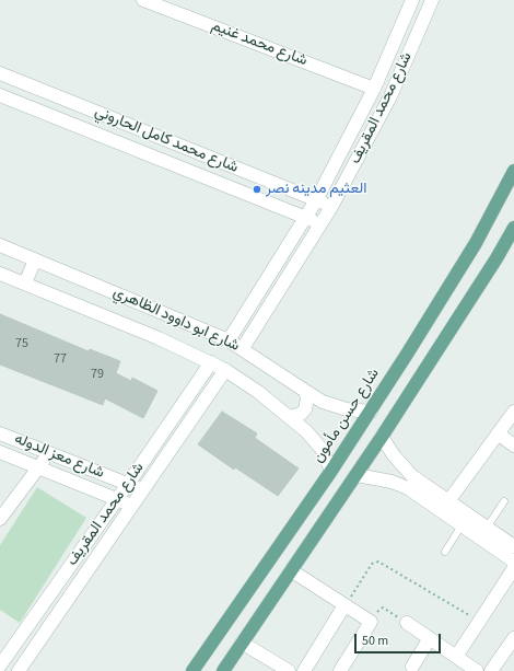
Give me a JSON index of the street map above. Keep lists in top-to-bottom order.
{
  "streets": {
    "main road": ["شارع حسن مأمون"],
    "street": [
      "شارع محمد غنيم",
      "شارع محمد المقريف",
      "شارع محمد كامل الحاروني",
      "شارع ابو داوود الظاهري",
      "شارع معز الدوله"
    ]
  },
  "crossings": [
    ["شارع محمد غنيم", "شارع محمد المقريف"],
    ["شارع محمد المقريف", "شارع محمد كامل الحاروني"],
    ["شارع محمد المقريف", "شارع ابو داوود الظاهري"],
    ["شارع محمد المقريف", "شارع معز الدوله"],
    ["شارع ابو داوود الظاهري", "شارع حسن مأمون"]
  ],
  "places": ["العثيم مدينه نصر"],
  "house_numbers": ["75", "77", "79"],
  "scale_bar": "50 m"
}
